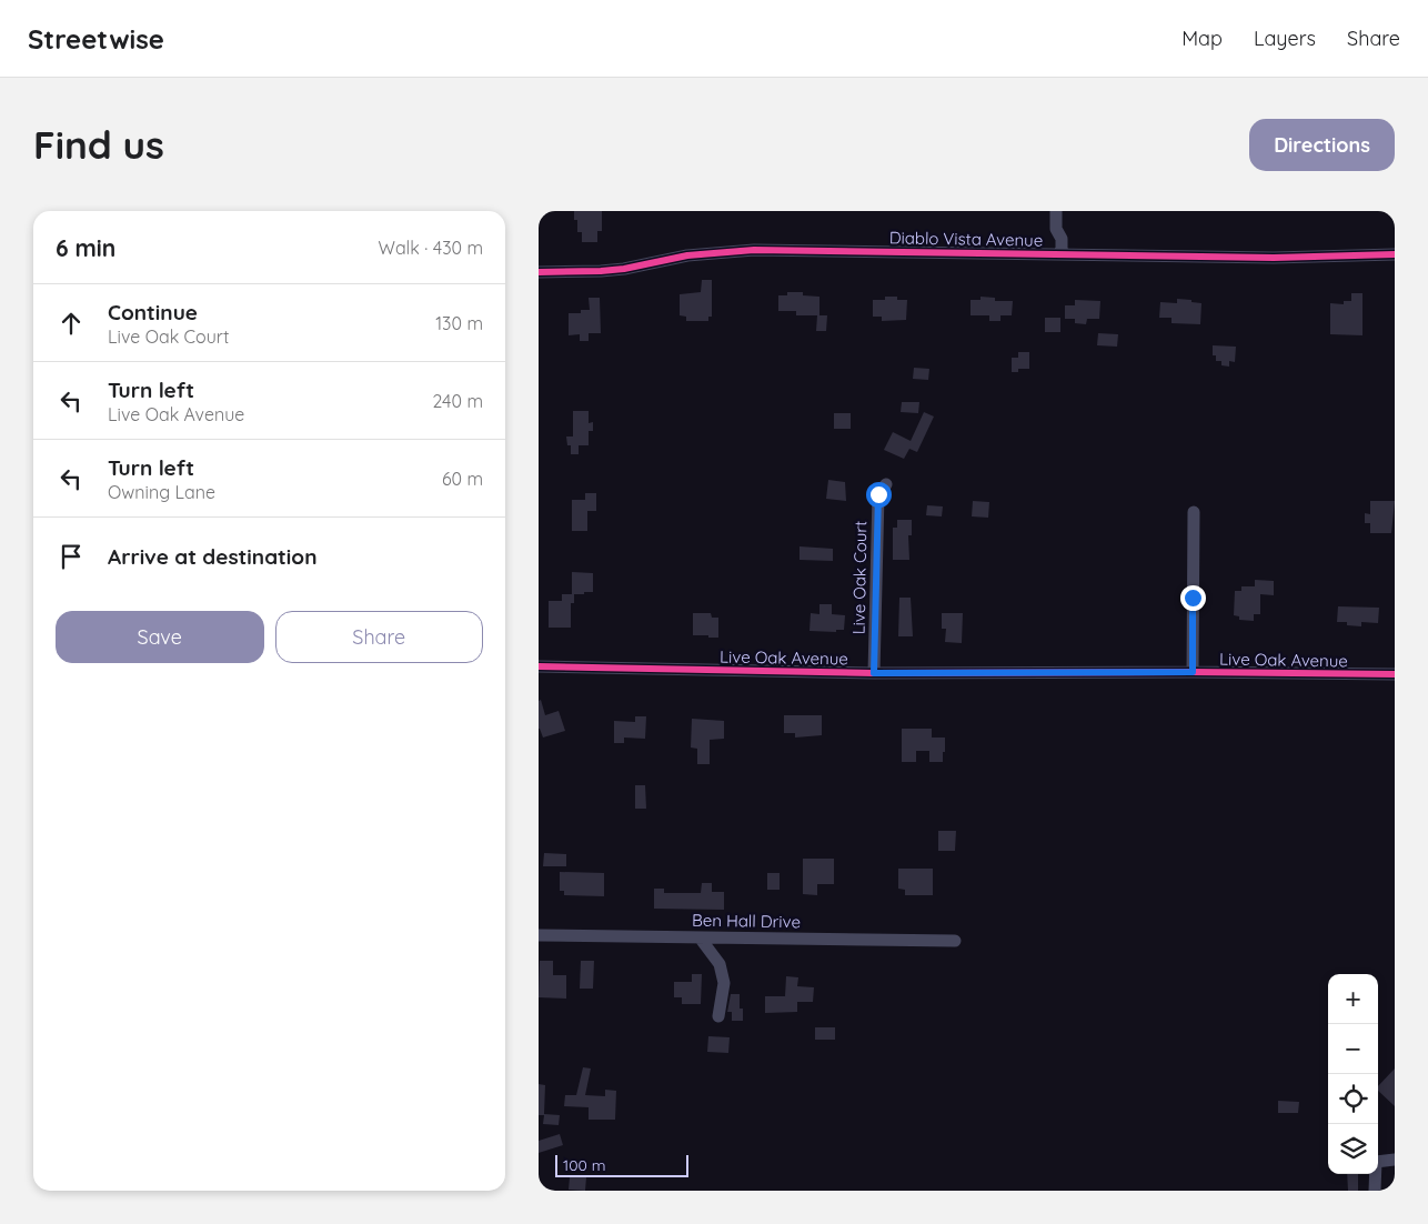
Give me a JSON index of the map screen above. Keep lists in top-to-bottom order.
{
  "streets": {
    "street": [
      "Diablo Vista Avenue",
      "Live Oak Court",
      "Live Oak Avenue",
      "Ben Hall Drive"
    ]
  },
  "crossings": [
    ["Live Oak Court", "Live Oak Avenue"]
  ],
  "scale_bar": "100 m",
  "page": {
    "header": "Streetwise",
    "nav": ["Map", "Layers", "Share"],
    "buttons": [
      "Directions",
      ["Save", "Share"]
    ],
    "title": "Find us",
    "heading": ["6 min", "Walk · 430 m"],
    "list": [
      ["Continue", "Live Oak Court", "130 m"],
      ["Turn left", "Live Oak Avenue", "240 m"],
      ["Turn left", "Owning Lane", "60 m"],
      "Arrive at destination"
    ],
    "map_buttons": ["+", "−"],
    "scale": "100 m"
  }
}
